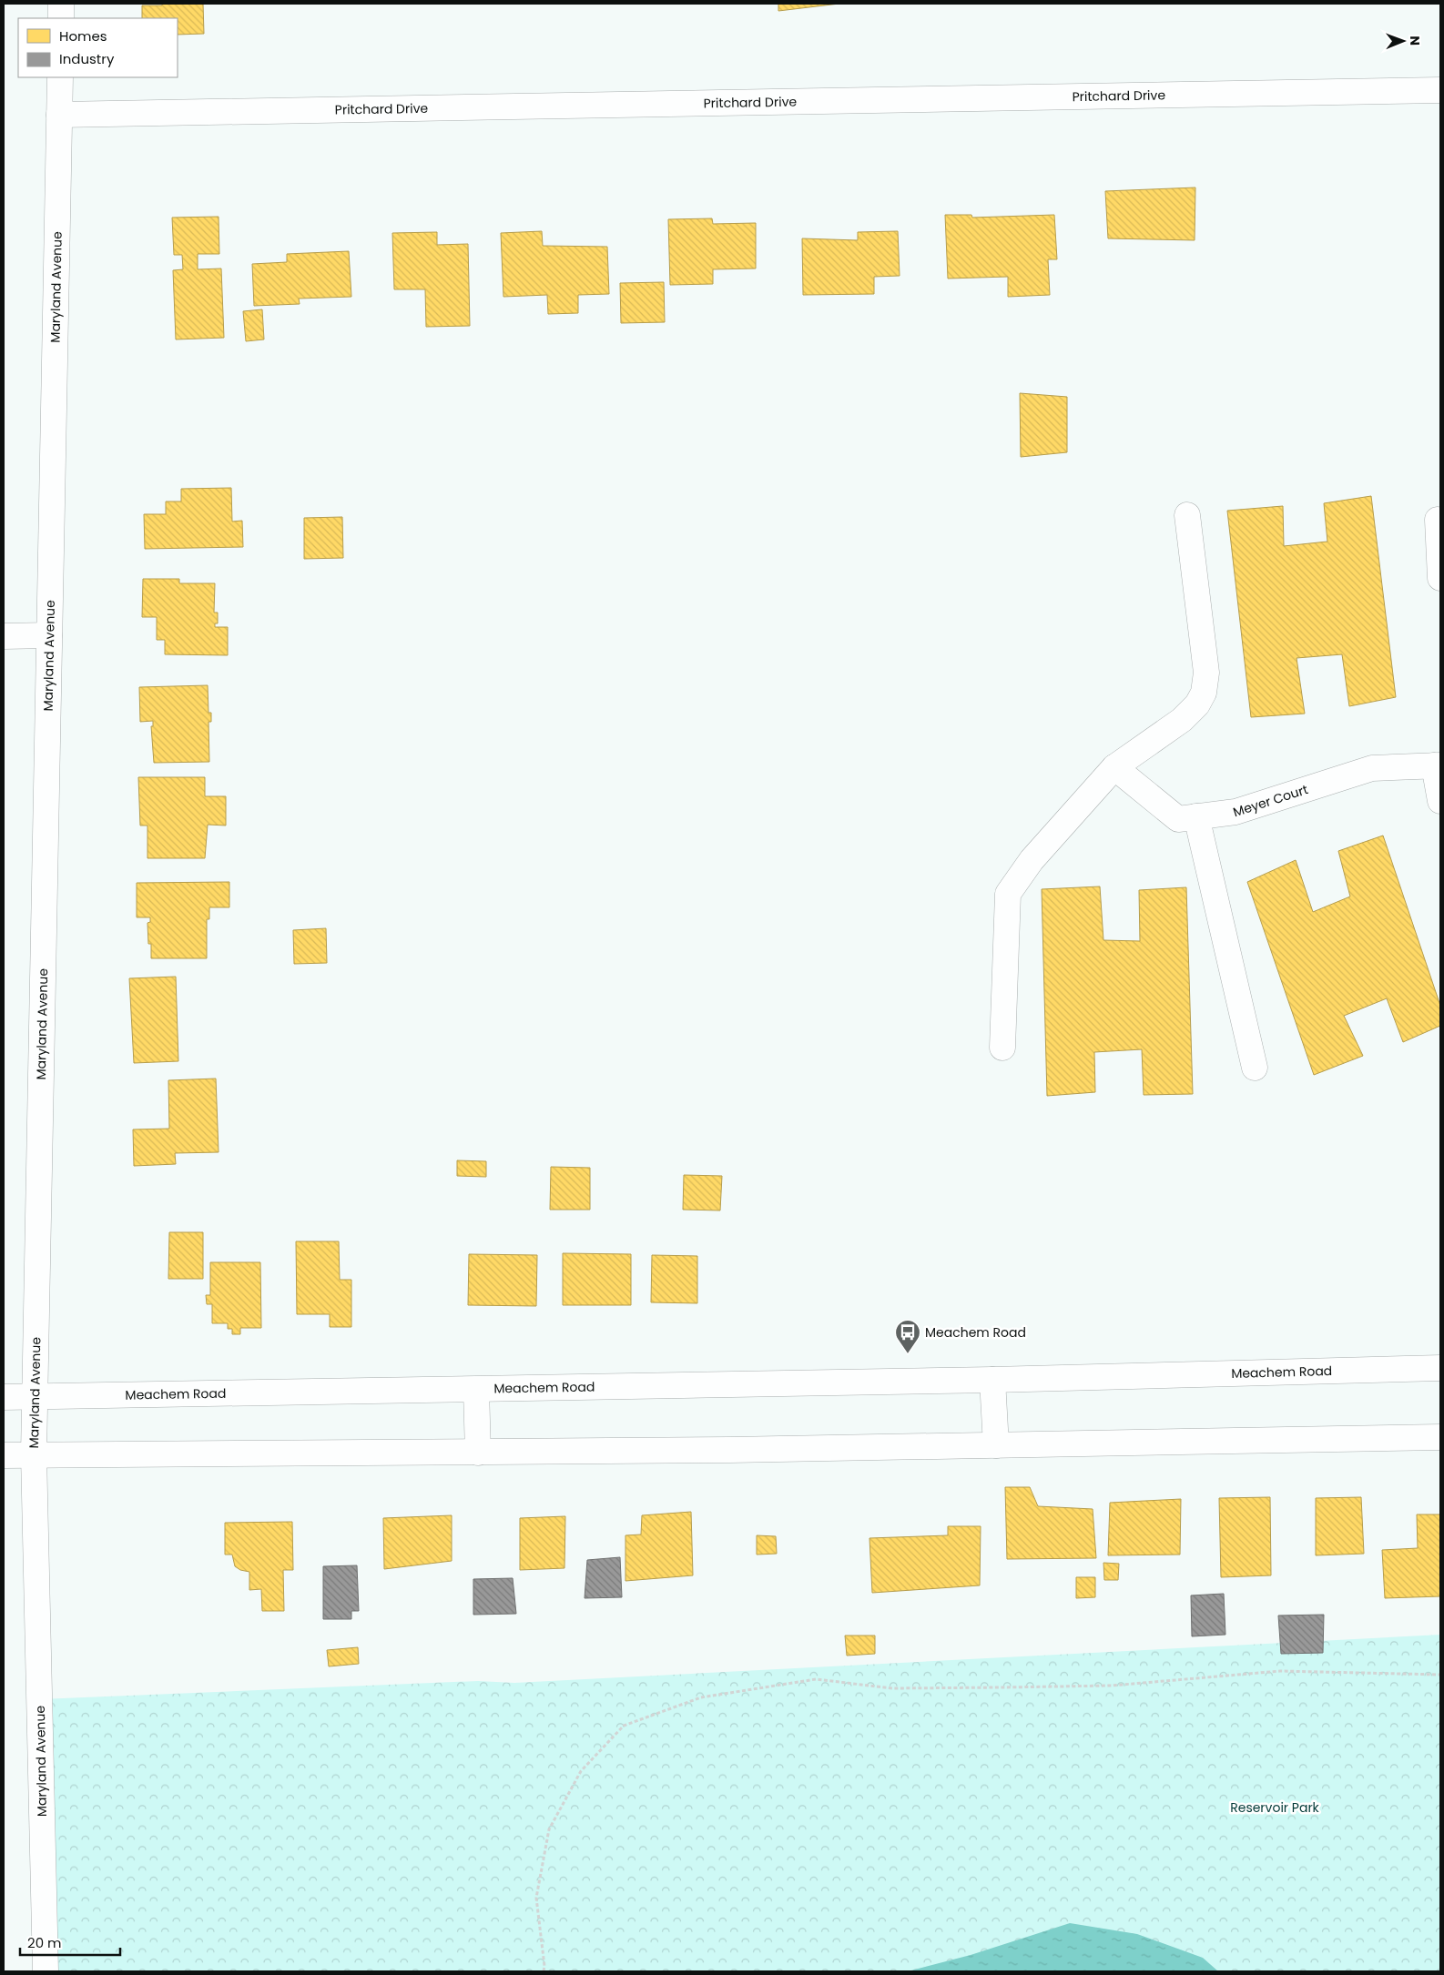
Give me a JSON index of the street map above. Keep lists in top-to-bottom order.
{
  "streets": {
    "street": [
      "Pritchard Drive",
      "Maryland Avenue",
      "Meyer Court",
      "Meachem Road"
    ]
  },
  "crossings": [
    ["Pritchard Drive", "Maryland Avenue"],
    ["Maryland Avenue", "Meachem Road"]
  ],
  "parks": ["Reservoir Park"],
  "places": {
    "bus stop": ["Meachem Road"]
  },
  "legend": ["Homes", "Industry"],
  "scale_bar": "20 m",
  "north": "right"
}
